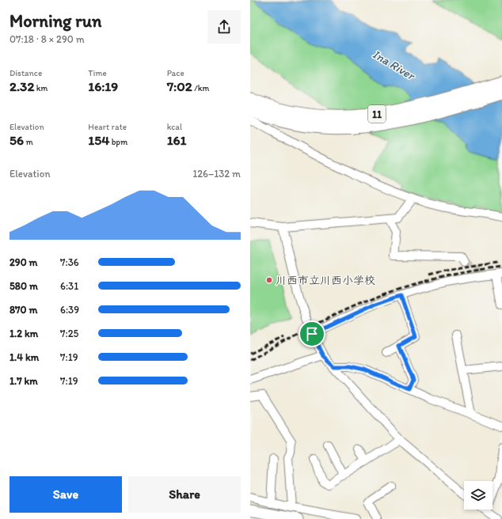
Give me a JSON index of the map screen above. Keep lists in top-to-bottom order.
{
  "streets": {
    "highway": ["11"]
  },
  "water": ["Ina River"],
  "places": ["川西市立川西小学校"],
  "page": {
    "heading": ["Morning run", "07:18 · 8 × 290 m"],
    "stats": [
      ["Distance", "2.32 km"],
      ["Time", "16:19"],
      ["Pace", "7:02 /km"],
      ["Elevation", "56 m"],
      ["Heart rate", "154 bpm"],
      ["kcal", "161"]
    ],
    "chart": ["Elevation", "126–132 m"],
    "list": [
      {
        "name": "290 m",
        "note": "7:36"
      },
      {
        "name": "580 m",
        "note": "6:31"
      },
      {
        "name": "870 m",
        "note": "6:39"
      },
      {
        "name": "1.2 km",
        "note": "7:25"
      },
      {
        "name": "1.4 km",
        "note": "7:19"
      },
      {
        "name": "1.7 km",
        "note": "7:19"
      }
    ],
    "buttons": ["Save", "Share"]
  }
}
